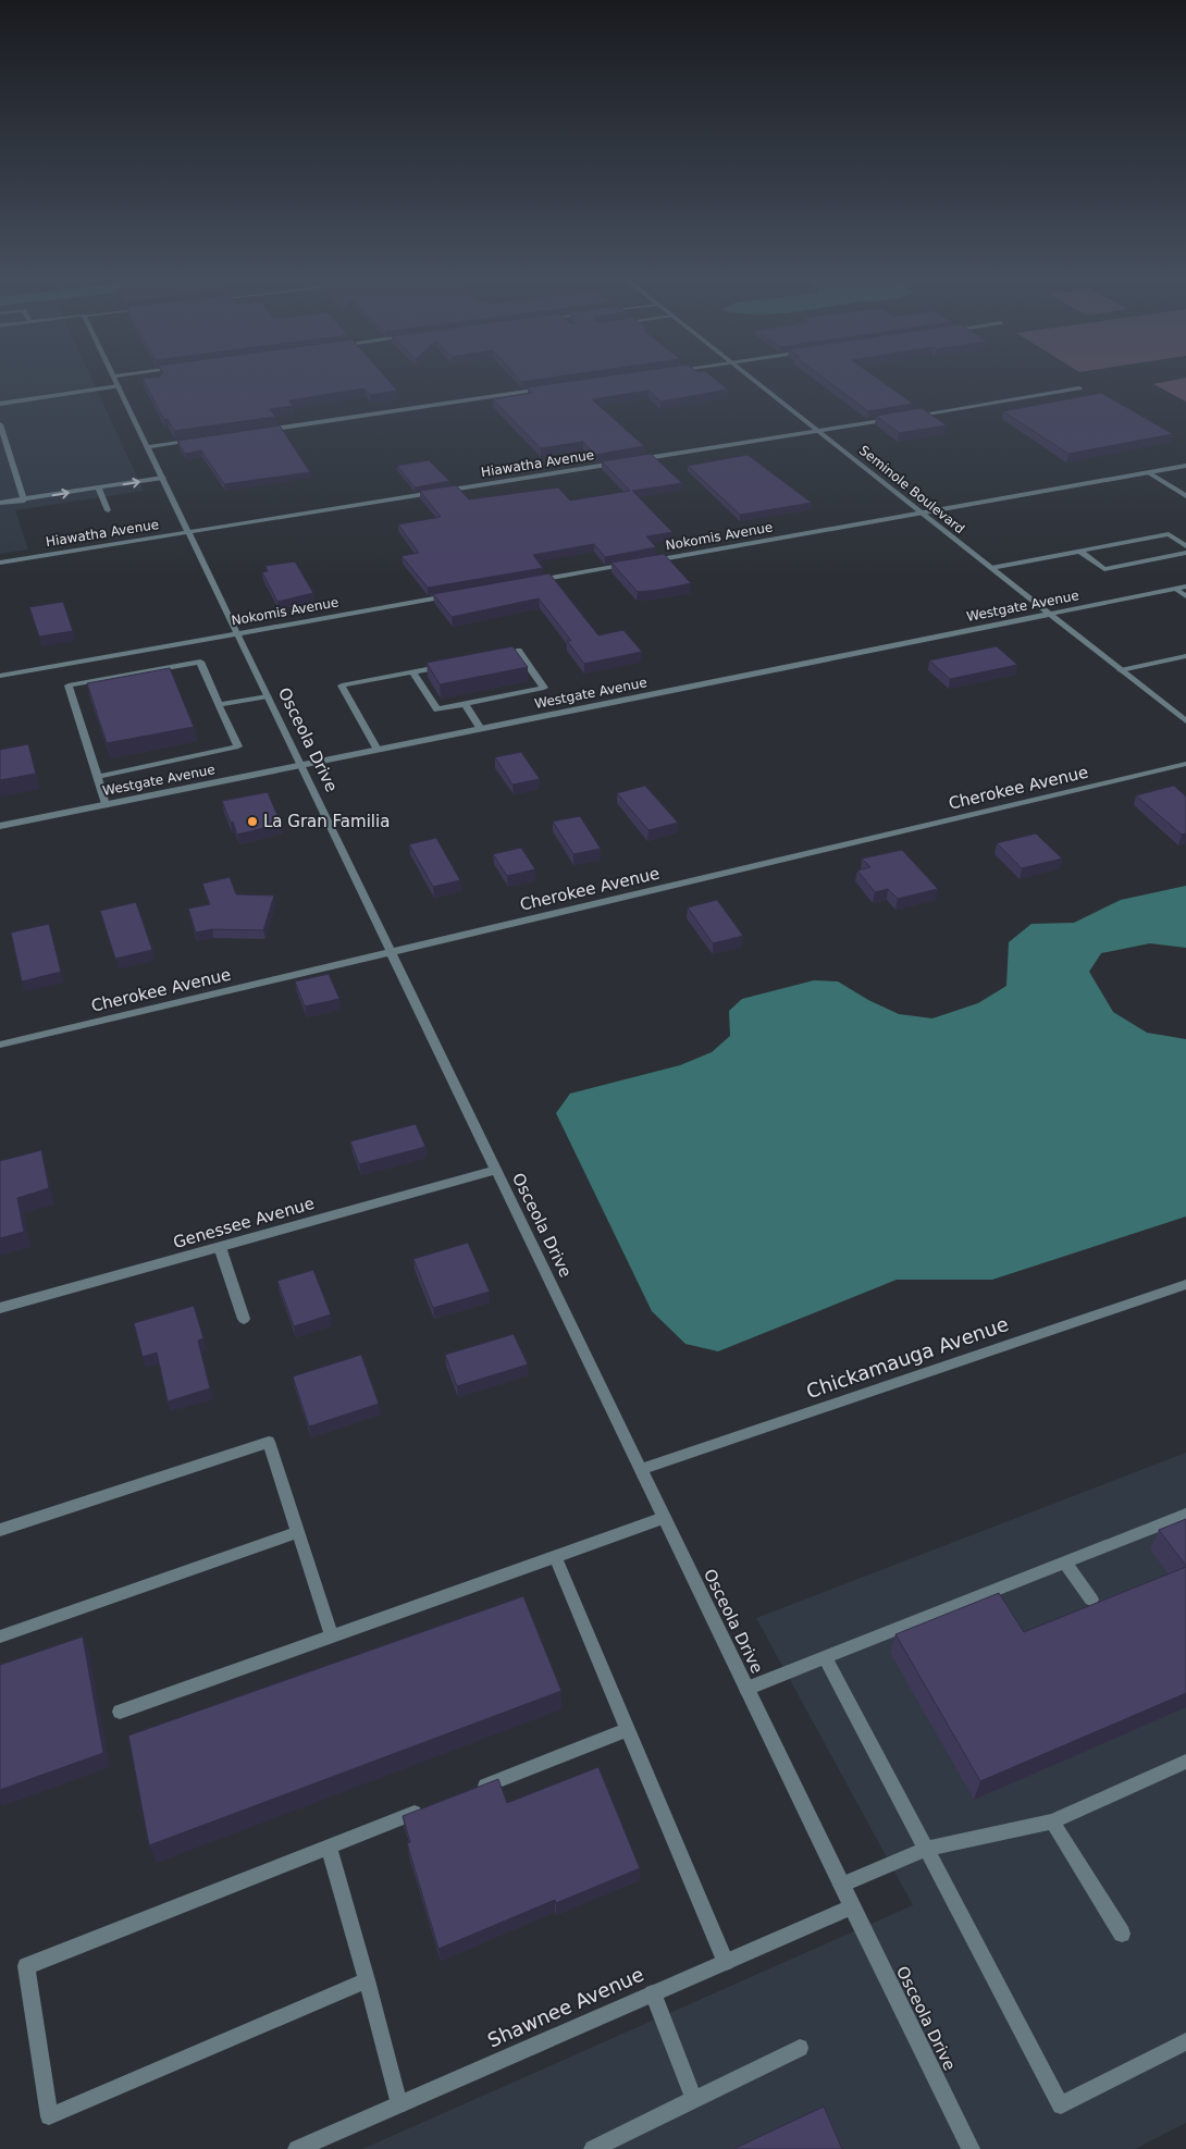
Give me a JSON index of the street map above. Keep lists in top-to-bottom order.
{
  "streets": {
    "street": [
      "Hiawatha Avenue",
      "Seminole Boulevard",
      "Nokomis Avenue",
      "Westgate Avenue",
      "Osceola Drive",
      "Cherokee Avenue",
      "Genessee Avenue",
      "Chickamauga Avenue",
      "Shawnee Avenue"
    ]
  },
  "crossings": [
    ["Hiawatha Avenue", "Seminole Boulevard"],
    ["Hiawatha Avenue", "Osceola Drive"],
    ["Seminole Boulevard", "Nokomis Avenue"],
    ["Seminole Boulevard", "Westgate Avenue"],
    ["Nokomis Avenue", "Osceola Drive"],
    ["Westgate Avenue", "Osceola Drive"],
    ["Osceola Drive", "Cherokee Avenue"],
    ["Osceola Drive", "Genessee Avenue"],
    ["Osceola Drive", "Chickamauga Avenue"],
    ["Osceola Drive", "Shawnee Avenue"]
  ],
  "places": ["La Gran Familia"]
}
